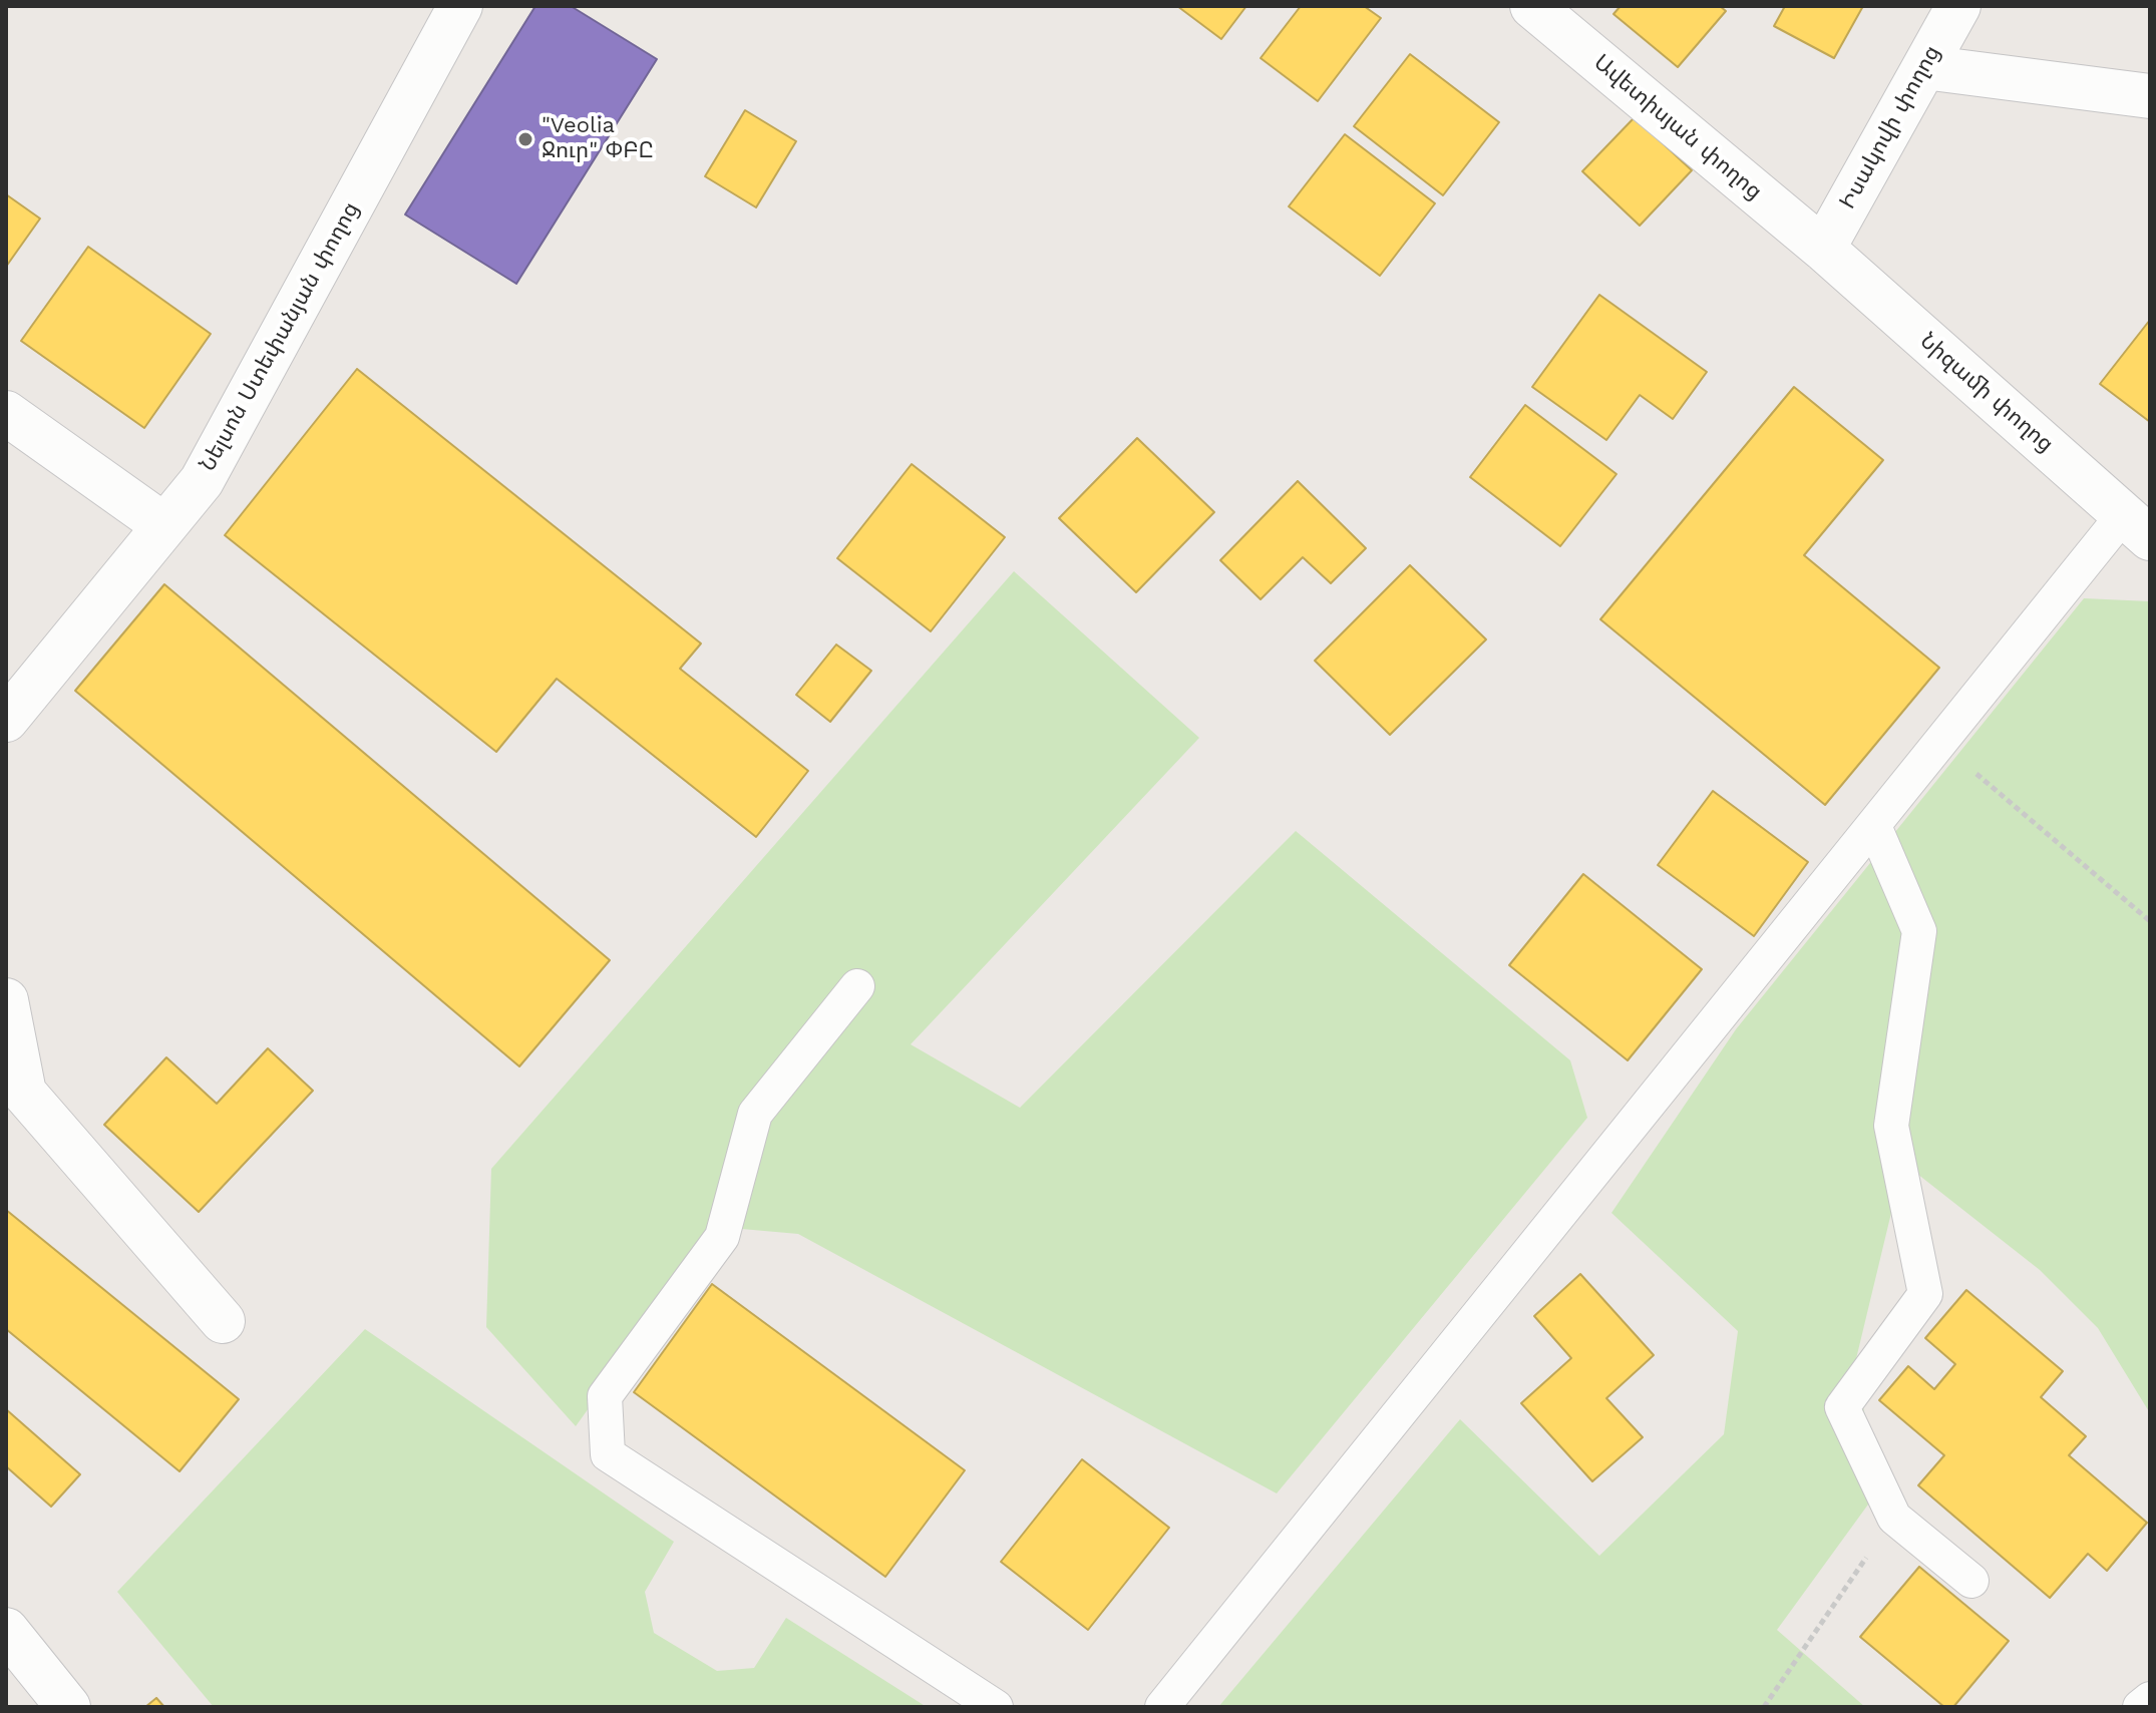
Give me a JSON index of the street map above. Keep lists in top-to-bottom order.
{
  "streets": {
    "street": [
      "Ավետիսյան փողոց",
      "Իսակովի փողոց",
      "Նելսոն Ստեփանյան փողոց",
      "Նիզամի փողոց"
    ]
  },
  "crossings": [
    ["Ավետիսյան փողոց", "Իսակովի փողոց"],
    ["Ավետիսյան փողոց", "Նիզամի փողոց"],
    ["Իսակովի փողոց", "Նիզամի փողոց"]
  ],
  "places": ["\"Veolia Ջուր\" ՓԲԸ"]
}
